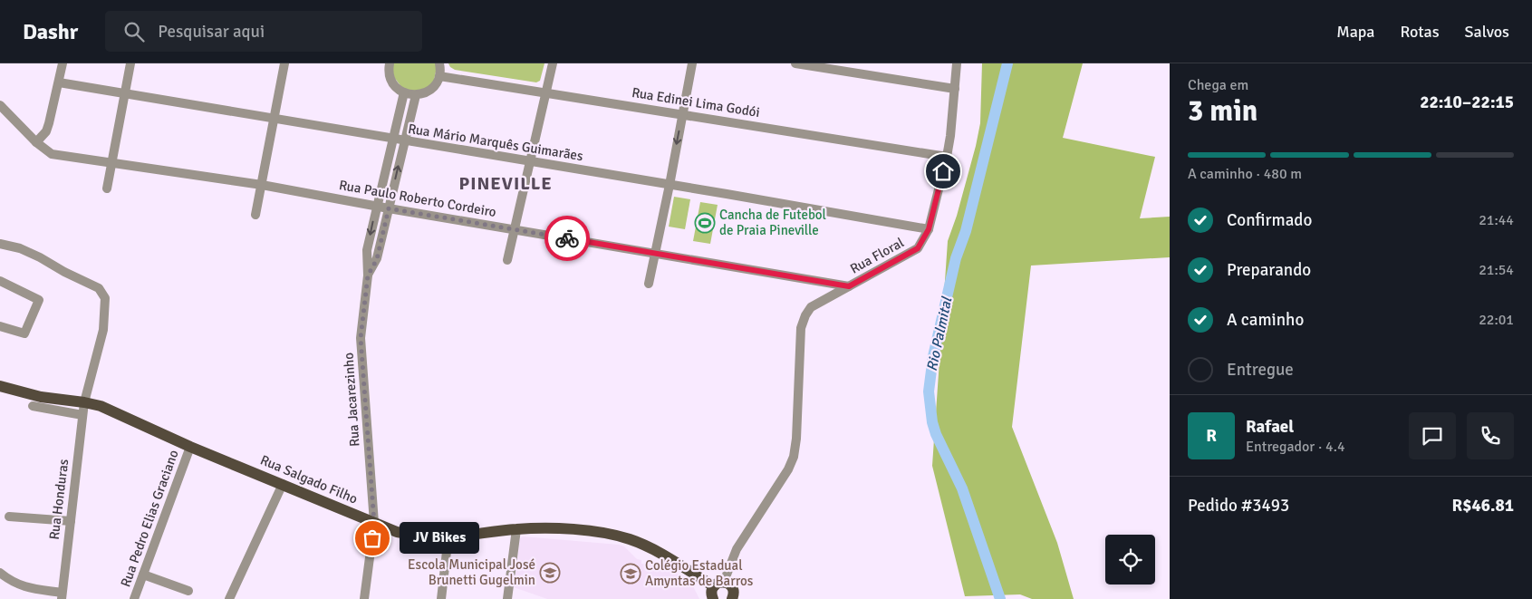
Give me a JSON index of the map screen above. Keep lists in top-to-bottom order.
{
  "streets": {
    "main road": ["Rua Salgado Filho"],
    "street": [
      "Rua Edinei Lima Godói",
      "Rua Mário Marquês Guimarães",
      "Rua Paulo Roberto Cordeiro",
      "Rua Floral",
      "Rua Jacarezinho",
      "Rua Honduras",
      "Rua Pedro Elias Graciano"
    ]
  },
  "crossings": [
    ["Rua Edinei Lima Godói", "Rua Floral"],
    ["Rua Mário Marquês Guimarães", "Rua Floral"],
    ["Rua Mário Marquês Guimarães", "Rua Jacarezinho"],
    ["Rua Paulo Roberto Cordeiro", "Rua Floral"],
    ["Rua Paulo Roberto Cordeiro", "Rua Jacarezinho"],
    ["Rua Floral", "Rua Salgado Filho"],
    ["Rua Jacarezinho", "Rua Salgado Filho"],
    ["Rua Salgado Filho", "Rua Honduras"],
    ["Rua Salgado Filho", "Rua Pedro Elias Graciano"]
  ],
  "districts": ["PINEVILLE"],
  "water": ["Rio Palmital"],
  "places": {
    "sports": ["Cancha de Futebol de Praia Pineville"],
    "other": ["JV Bikes"],
    "school or university": ["Escola Municipal José Brunetti Gugelmin", "Colégio Estadual Amyntas de Barros"]
  },
  "page": {
    "header": "Dashr",
    "search": "Pesquisar aqui",
    "nav": ["Mapa", "Rotas", "Salvos"],
    "heading": ["3 min", "Chega em", "22:10–22:15"],
    "panel": [
      "Rafael",
      "Entregador · 4.4",
      "Pedido #3493",
      "R$46.81"
    ],
    "bar": "A caminho · 480 m",
    "list": [
      ["Confirmado", "21:44"],
      ["Preparando", "21:54"],
      ["A caminho", "22:01"],
      "Entregue"
    ],
    "round": "R",
    "bubble": "JV Bikes"
  }
}
